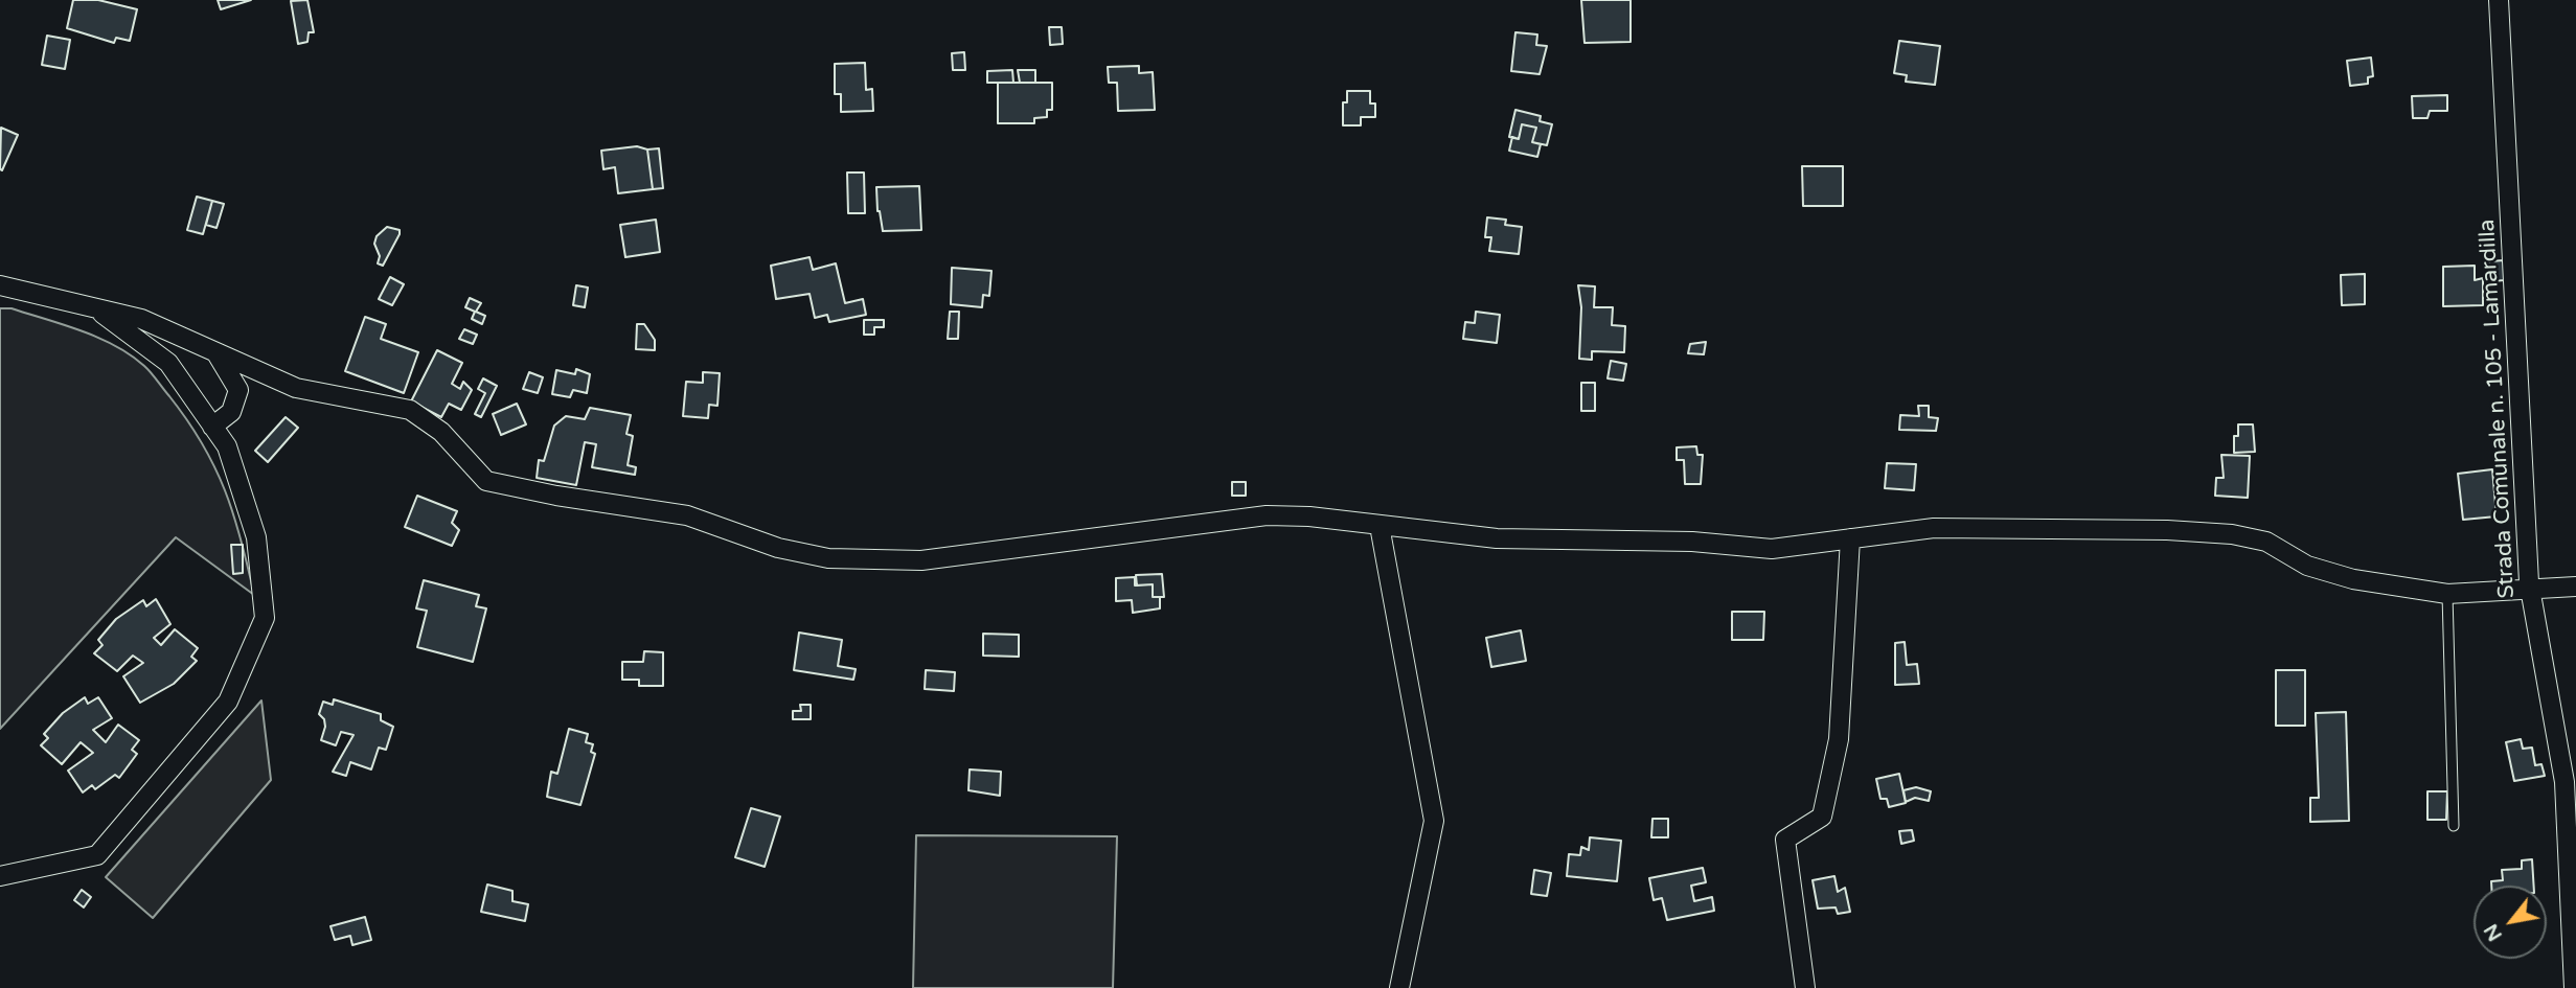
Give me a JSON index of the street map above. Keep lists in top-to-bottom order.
{
  "streets": {
    "street": ["Strada Comunale n. 105 - Lamardilla"]
  },
  "north": "bottom left"
}
